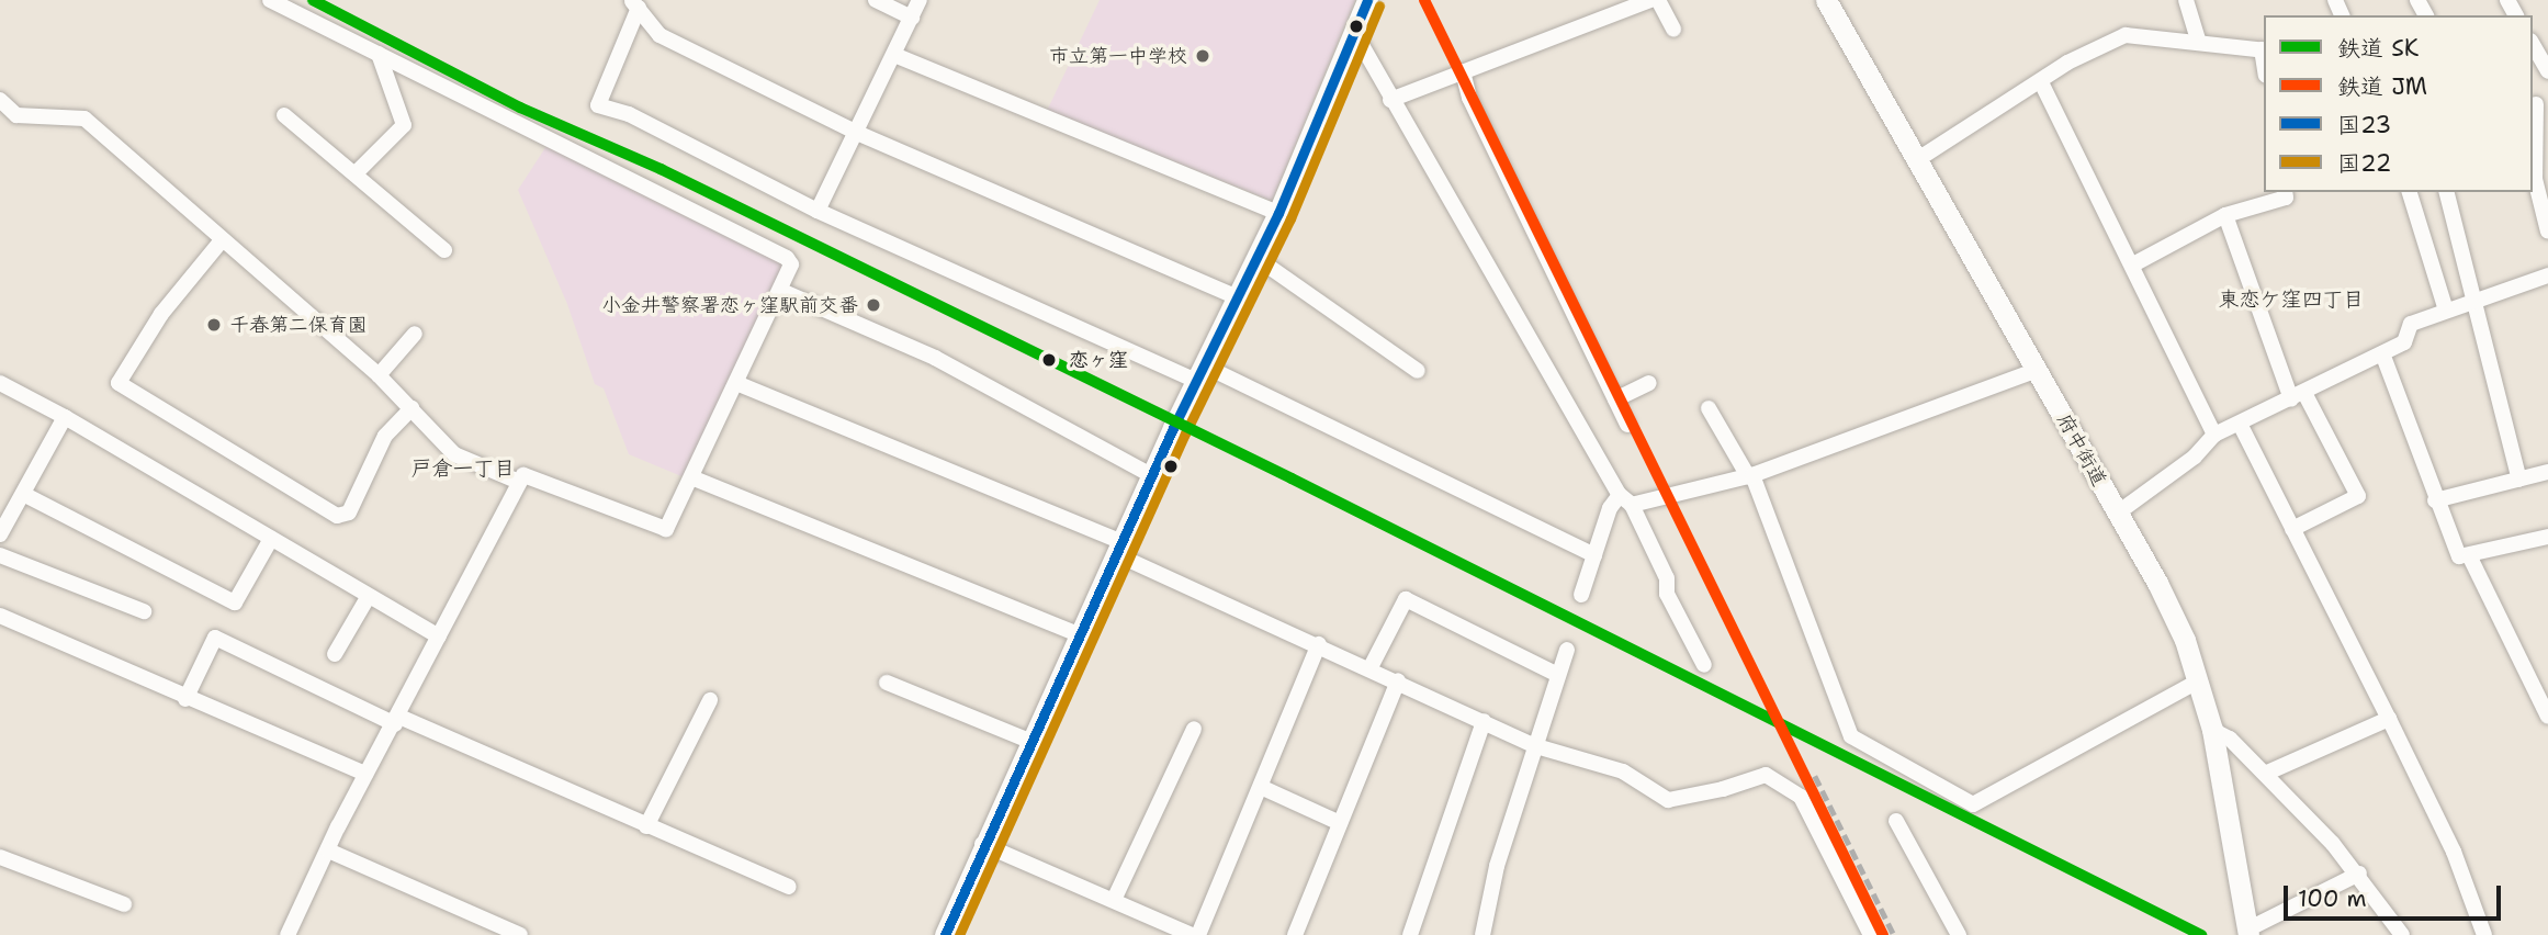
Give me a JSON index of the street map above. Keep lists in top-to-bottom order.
{
  "streets": {
    "main road": ["府中街道"]
  },
  "districts": ["東恋ケ窪四丁目", "戸倉一丁目"],
  "places": [
    "市立第一中学校",
    "小金井警察署恋ヶ窪駅前交番",
    "千春第二保育園",
    "恋ヶ窪"
  ],
  "lines": [
    "rail line SK",
    "rail line JM",
    "transit line 国23",
    "transit line 国22"
  ],
  "legend": [
    "鉄道 SK",
    "鉄道 JM",
    "国23",
    "国22"
  ],
  "scale_bar": "100 m"
}
